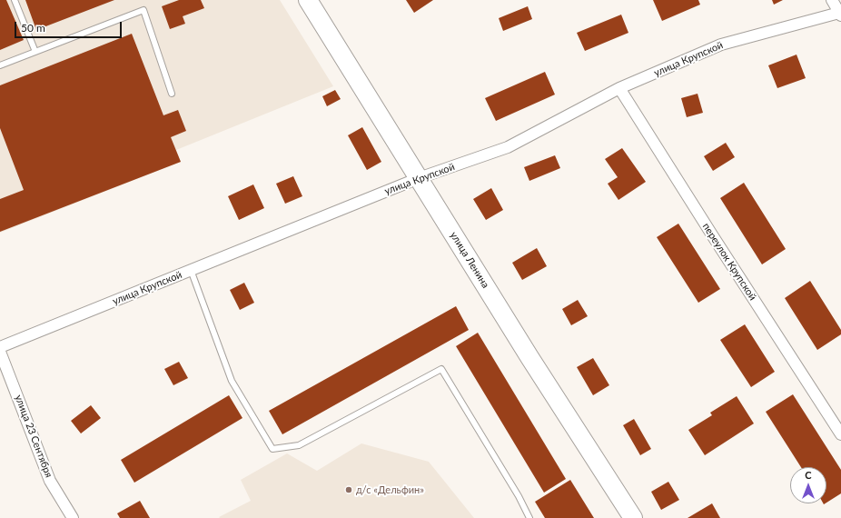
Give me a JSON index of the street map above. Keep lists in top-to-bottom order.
{
  "streets": {
    "main road": ["улица Ленина"],
    "street": ["улица Крупской", "переулок Крупской", "улица 23 Сентября"]
  },
  "crossings": [
    ["улица Крупской", "улица Ленина"],
    ["улица Крупской", "переулок Крупской"]
  ],
  "places": ["д/с «Дельфин»"],
  "scale_bar": "50 m",
  "north": "top"
}
